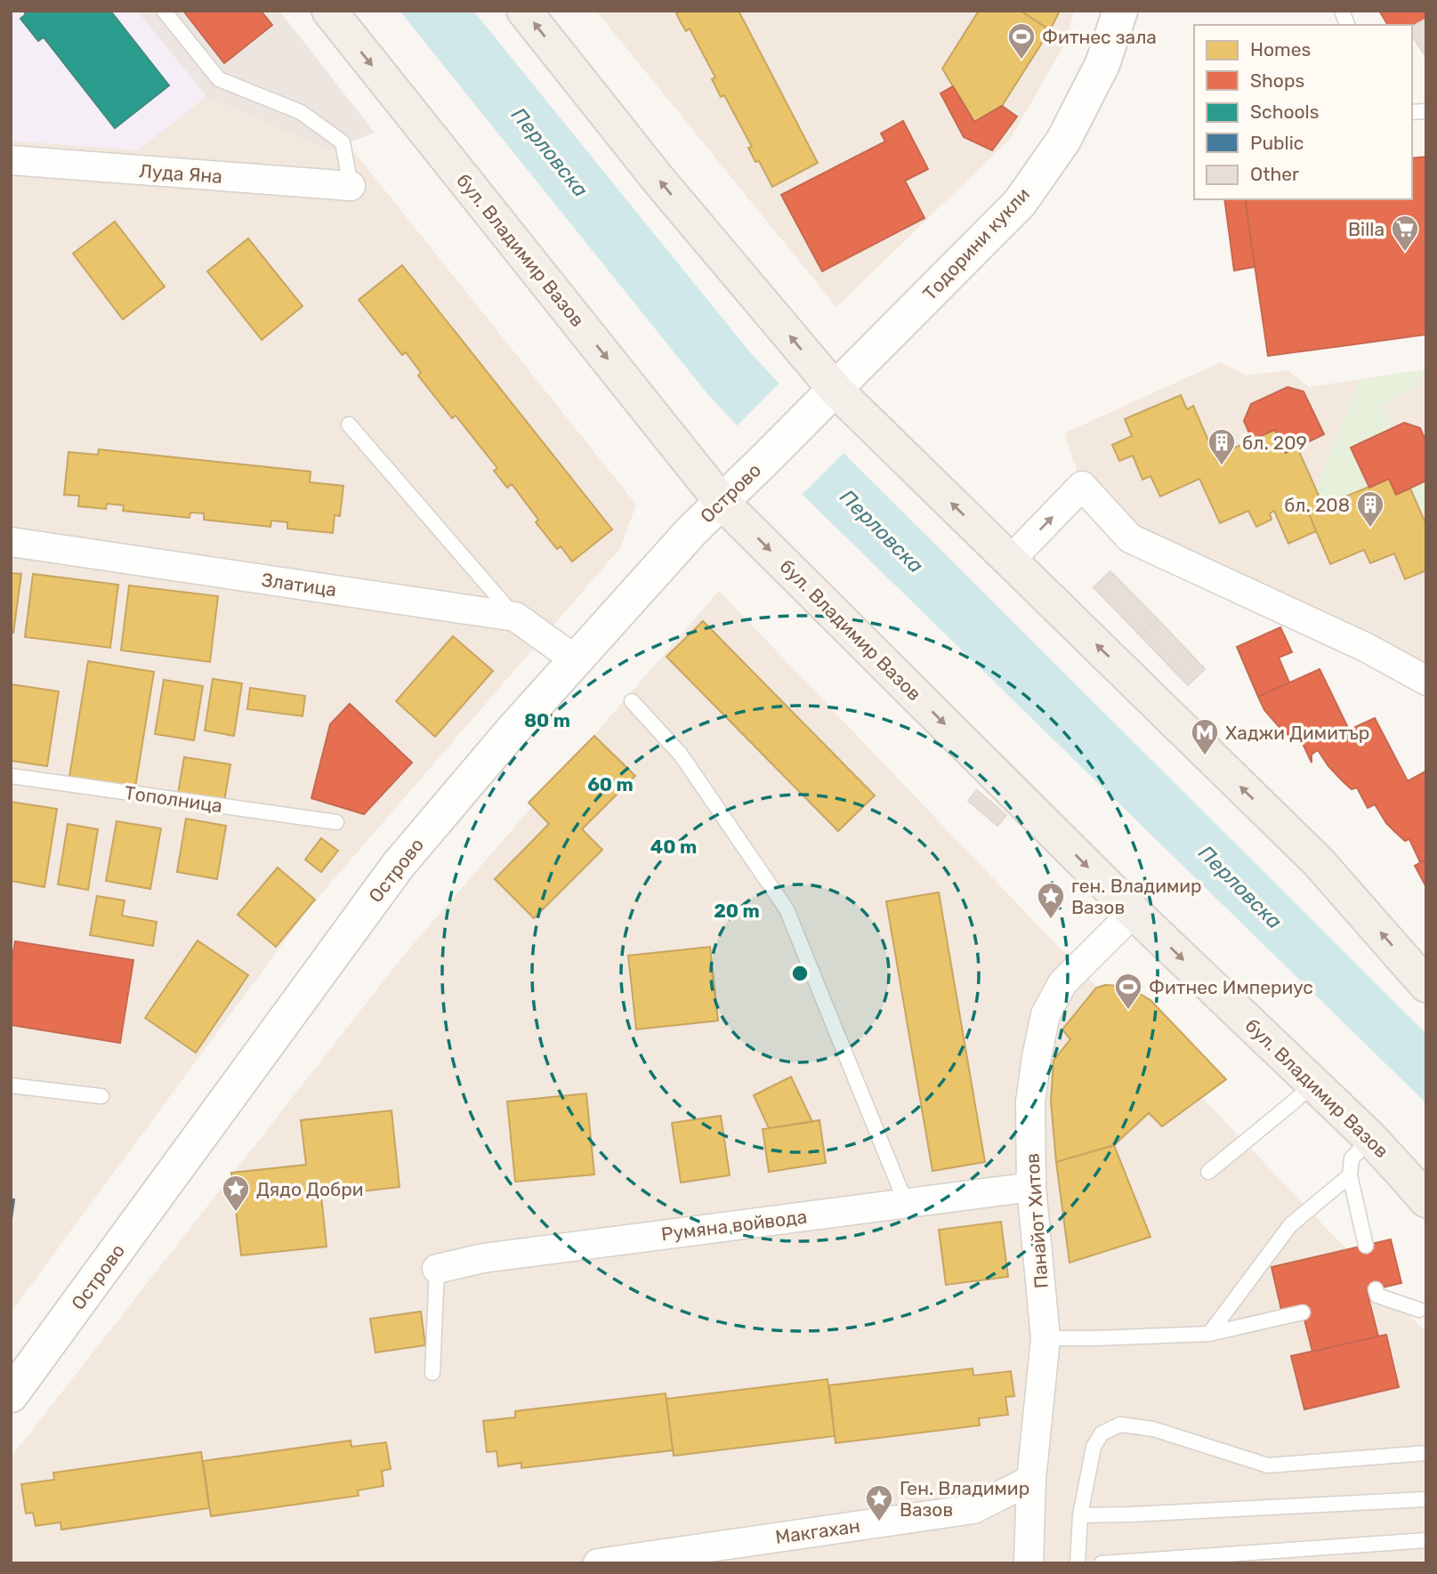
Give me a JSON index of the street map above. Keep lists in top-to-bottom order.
{
  "streets": {
    "main road": ["бул. Владимир Вазов"],
    "street": [
      "Луда Яна",
      "Тодорини кукли",
      "Острово",
      "Златица",
      "Панайот Хитов",
      "Румяна войвода",
      "Макгахан"
    ],
    "lane": ["Тополница"]
  },
  "crossings": [
    ["Тодорини кукли", "Острово"],
    ["бул. Владимир Вазов", "Острово"],
    ["бул. Владимир Вазов", "Панайот Хитов"],
    ["Острово", "Златица"],
    ["Панайот Хитов", "Румяна войвода"],
    ["Панайот Хитов", "Макгахан"]
  ],
  "water": ["Перловска"],
  "places": {
    "sports": ["Фитнес зала", "Фитнес Империус"],
    "supermarket": ["Billa"],
    "building": ["бл. 209", "бл. 208"],
    "metro station": ["Хаджи Димитър"],
    "place": ["ген. Владимир Вазов", "Дядо Добри", "Ген. Владимир Вазов"]
  },
  "legend": [
    "Homes",
    "Shops",
    "Schools",
    "Public",
    "Other"
  ],
  "rings": [
    "80 m",
    "60 m",
    "40 m",
    "20 m"
  ]
}
